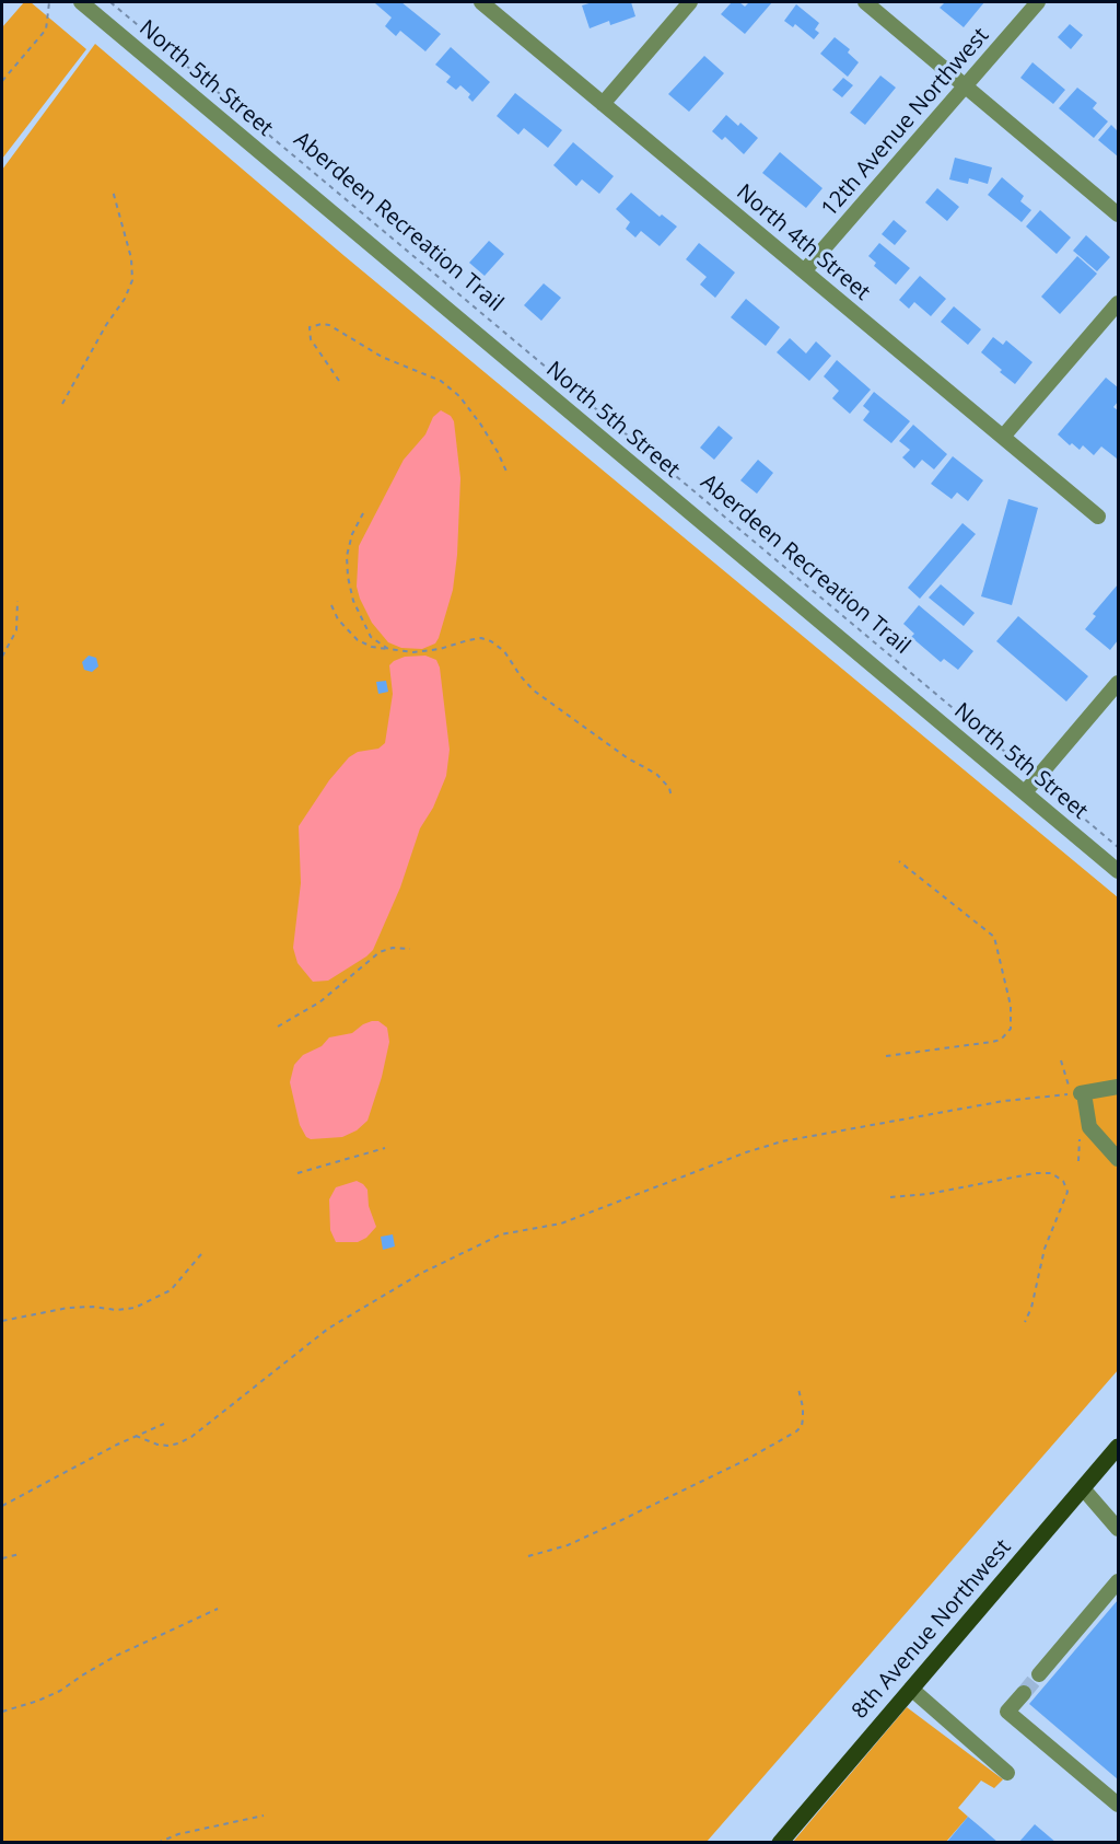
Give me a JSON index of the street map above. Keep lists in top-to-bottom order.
{
  "streets": {
    "main road": ["8th Avenue Northwest"],
    "street": ["North 5th Street", "12th Avenue Northwest", "North 4th Street"],
    "path": ["Aberdeen Recreation Trail"]
  },
  "crossings": [
    ["12th Avenue Northwest", "North 4th Street"]
  ]
}
